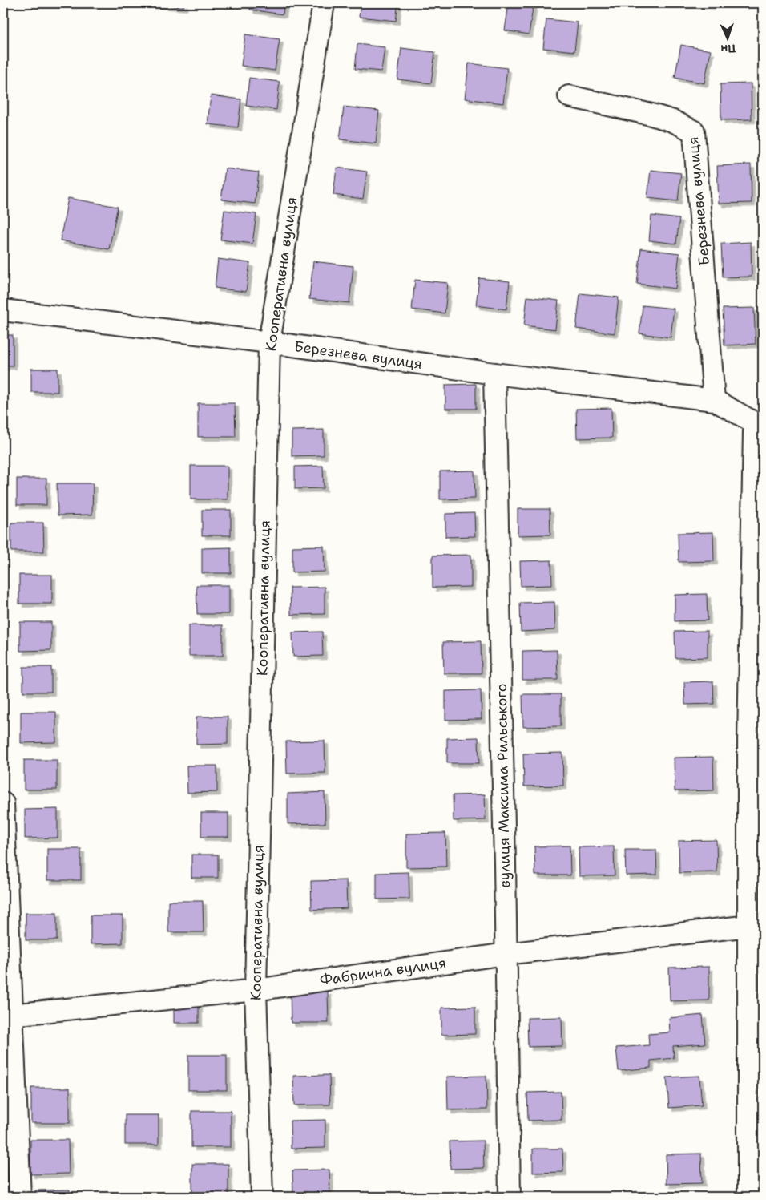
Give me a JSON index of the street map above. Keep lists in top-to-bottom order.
{
  "streets": {
    "street": [
      "Березнева вулиця",
      "Кооперативна вулиця",
      "вулиця Максима Рильського",
      "Фабрична вулиця"
    ]
  },
  "crossings": [
    ["Березнева вулиця", "Кооперативна вулиця"],
    ["Березнева вулиця", "вулиця Максима Рильського"],
    ["Кооперативна вулиця", "Фабрична вулиця"],
    ["вулиця Максима Рильського", "Фабрична вулиця"]
  ],
  "north": "bottom"
}
